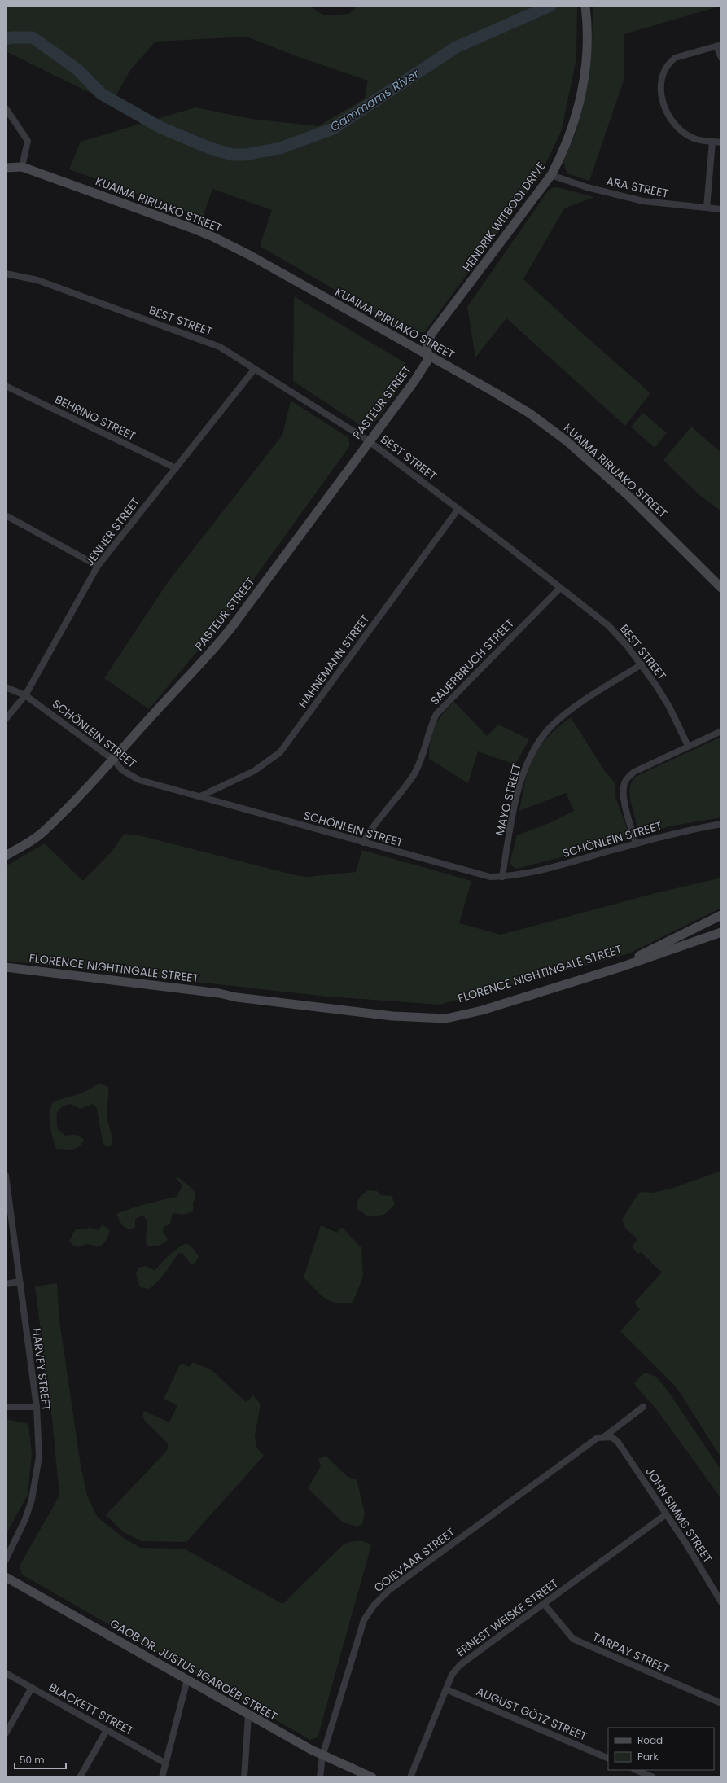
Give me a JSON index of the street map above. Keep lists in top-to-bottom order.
{
  "streets": {
    "main road": [
      "KUAIMA RIRUAKO STREET",
      "HENDRIK WITBOOI DRIVE",
      "PASTEUR STREET",
      "FLORENCE NIGHTINGALE STREET",
      "GAOB DR. JUSTUS ǁGAROËB STREET"
    ],
    "street": [
      "ARA STREET",
      "BEST STREET",
      "BEHRING STREET",
      "JENNER STREET",
      "HAHNEMANN STREET",
      "SAUERBRUCH STREET",
      "SCHÖNLEIN STREET",
      "MAYO STREET",
      "HARVEY STREET",
      "JOHN SIMMS STREET",
      "OOIEVAAR STREET",
      "ERNEST WEISKE STREET",
      "TARPAY STREET",
      "BLACKETT STREET",
      "AUGUST GÖTZ STREET"
    ]
  },
  "crossings": [
    ["ARA STREET", "HENDRIK WITBOOI DRIVE"],
    ["KUAIMA RIRUAKO STREET", "HENDRIK WITBOOI DRIVE"],
    ["KUAIMA RIRUAKO STREET", "PASTEUR STREET"],
    ["HENDRIK WITBOOI DRIVE", "PASTEUR STREET"],
    ["BEST STREET", "PASTEUR STREET"],
    ["BEST STREET", "JENNER STREET"],
    ["BEST STREET", "HAHNEMANN STREET"],
    ["BEST STREET", "SAUERBRUCH STREET"],
    ["BEST STREET", "MAYO STREET"],
    ["PASTEUR STREET", "SCHÖNLEIN STREET"],
    ["BEHRING STREET", "JENNER STREET"],
    ["JENNER STREET", "SCHÖNLEIN STREET"],
    ["HAHNEMANN STREET", "SCHÖNLEIN STREET"],
    ["SAUERBRUCH STREET", "SCHÖNLEIN STREET"],
    ["SCHÖNLEIN STREET", "MAYO STREET"],
    ["JOHN SIMMS STREET", "OOIEVAAR STREET"],
    ["JOHN SIMMS STREET", "ERNEST WEISKE STREET"],
    ["OOIEVAAR STREET", "GAOB DR. JUSTUS ǁGAROËB STREET"],
    ["ERNEST WEISKE STREET", "TARPAY STREET"],
    ["ERNEST WEISKE STREET", "AUGUST GÖTZ STREET"]
  ],
  "water": ["Gammams River"],
  "legend": ["Road", "Park"],
  "scale_bar": "50 m"
}
